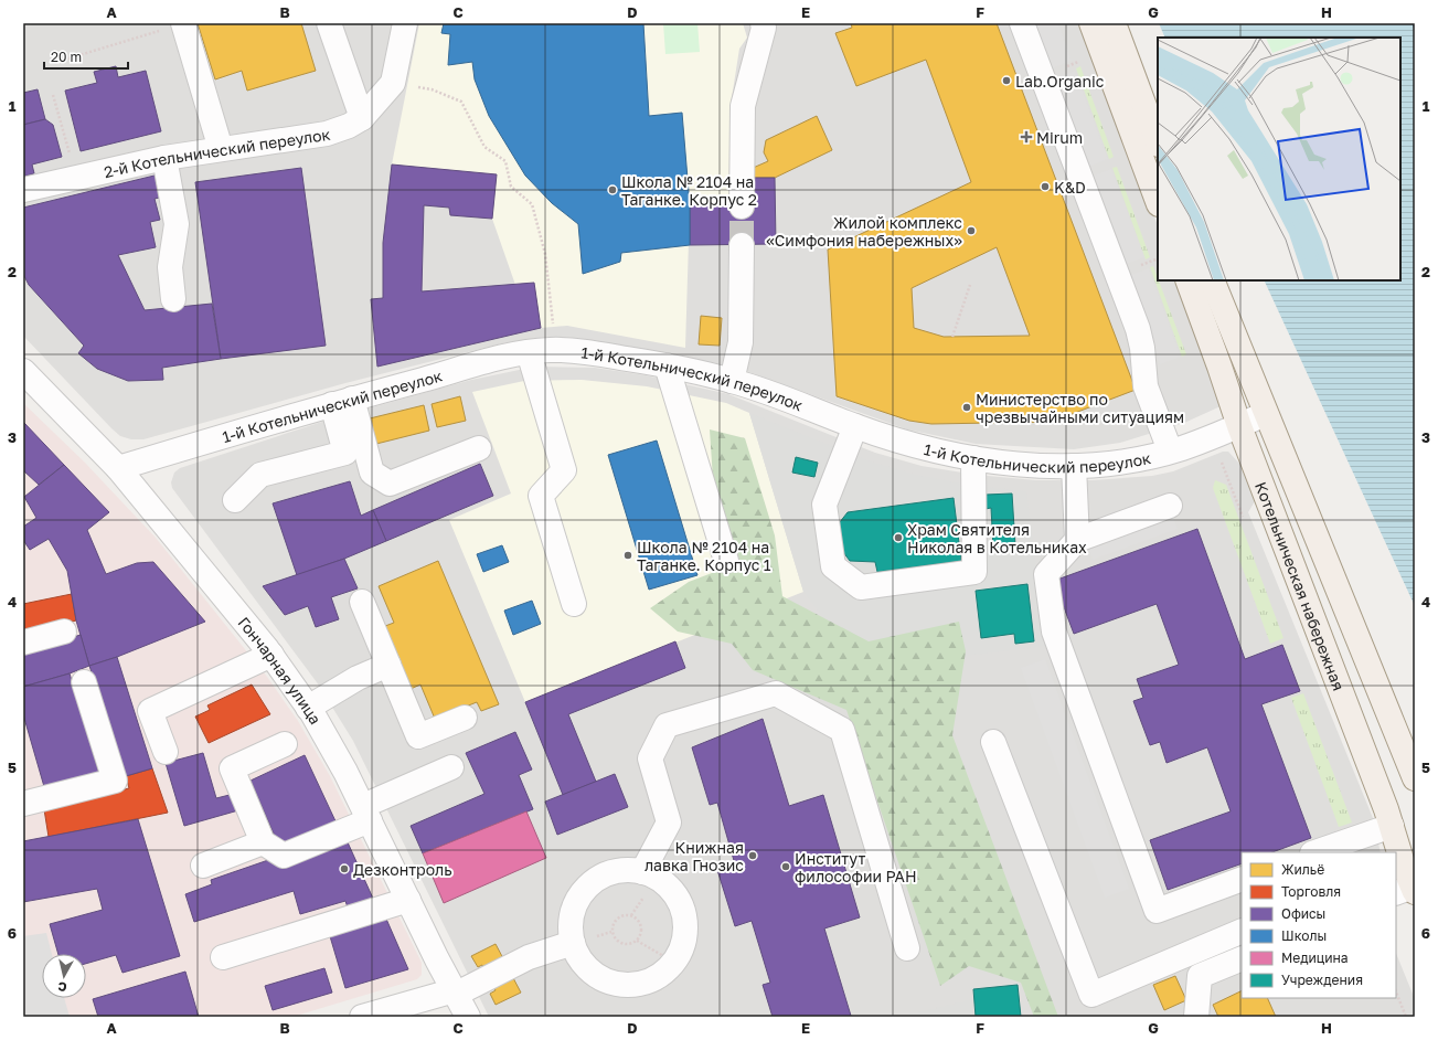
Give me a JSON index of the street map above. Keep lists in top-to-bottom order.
{
  "streets": {
    "main road": ["Котельническая набережная"],
    "street": ["2-й Котельнический переулок", "1-й Котельнический переулок", "Гончарная улица"]
  },
  "crossings": [
    ["1-й Котельнический переулок", "Котельническая набережная"],
    ["1-й Котельнический переулок", "Гончарная улица"]
  ],
  "places": {
    "other": [
      "Lab.Organic",
      "K&D",
      "Школа № 2104 на Таганке. Корпус 2",
      "Жилой комплекс «Симфония набережных»",
      "Министерство по чрезвычайными ситуациям",
      "Храм Святителя Николая в Котельниках",
      "Школа № 2104 на Таганке. Корпус 1",
      "Книжная лавка Гнозис",
      "Институт философии РАН",
      "Дезконтроль"
    ],
    "health": ["Mirum"]
  },
  "legend": [
    "Жильё",
    "Торговля",
    "Офисы",
    "Школы",
    "Медицина",
    "Учреждения"
  ],
  "scale_bar": "20 m",
  "north": "bottom",
  "grid": {
    "columns": [
      "A",
      "B",
      "C",
      "D",
      "E",
      "F",
      "G",
      "H"
    ],
    "rows": [
      "1",
      "2",
      "3",
      "4",
      "5",
      "6"
    ]
  }
}
